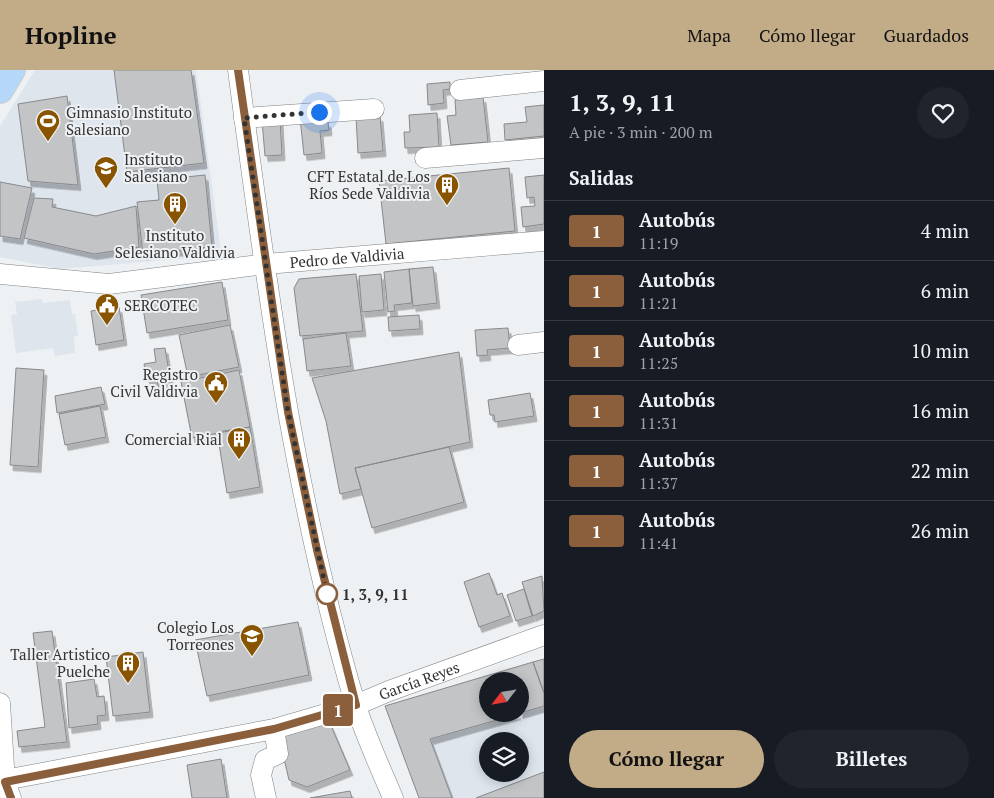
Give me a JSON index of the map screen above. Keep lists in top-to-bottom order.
{
  "streets": {
    "street": ["Pedro de Valdivia", "García Reyes"]
  },
  "places": {
    "sports": ["Gimnasio Instituto Salesiano"],
    "school or university": ["Instituto Salesiano", "Colegio Los Torreones"],
    "building": [
      "CFT Estatal de Los Ríos Sede Valdivia",
      "Instituto Selesiano Valdivia",
      "Comercial Rial",
      "Taller Artistico Puelche"
    ],
    "public building": ["SERCOTEC", "Registro Civil Valdivia"],
    "other": ["1, 3, 9, 11"]
  },
  "lines": ["bus line 1"],
  "north": "bottom left",
  "page": {
    "header": "Hopline",
    "nav": ["Mapa", "Cómo llegar", "Guardados"],
    "on_map": "1",
    "heading": [
      ["1, 3, 9, 11", "A pie · 3 min · 200 m"],
      "Salidas"
    ],
    "list": [
      {
        "mark": "1",
        "name": "Autobús",
        "note": "11:19",
        "value": "4 min"
      },
      {
        "mark": "1",
        "name": "Autobús",
        "note": "11:21",
        "value": "6 min"
      },
      {
        "mark": "1",
        "name": "Autobús",
        "note": "11:25",
        "value": "10 min"
      },
      {
        "mark": "1",
        "name": "Autobús",
        "note": "11:31",
        "value": "16 min"
      },
      {
        "mark": "1",
        "name": "Autobús",
        "note": "11:37",
        "value": "22 min"
      },
      {
        "mark": "1",
        "name": "Autobús",
        "note": "11:41",
        "value": "26 min"
      }
    ],
    "buttons": ["Cómo llegar", "Billetes"]
  }
}
